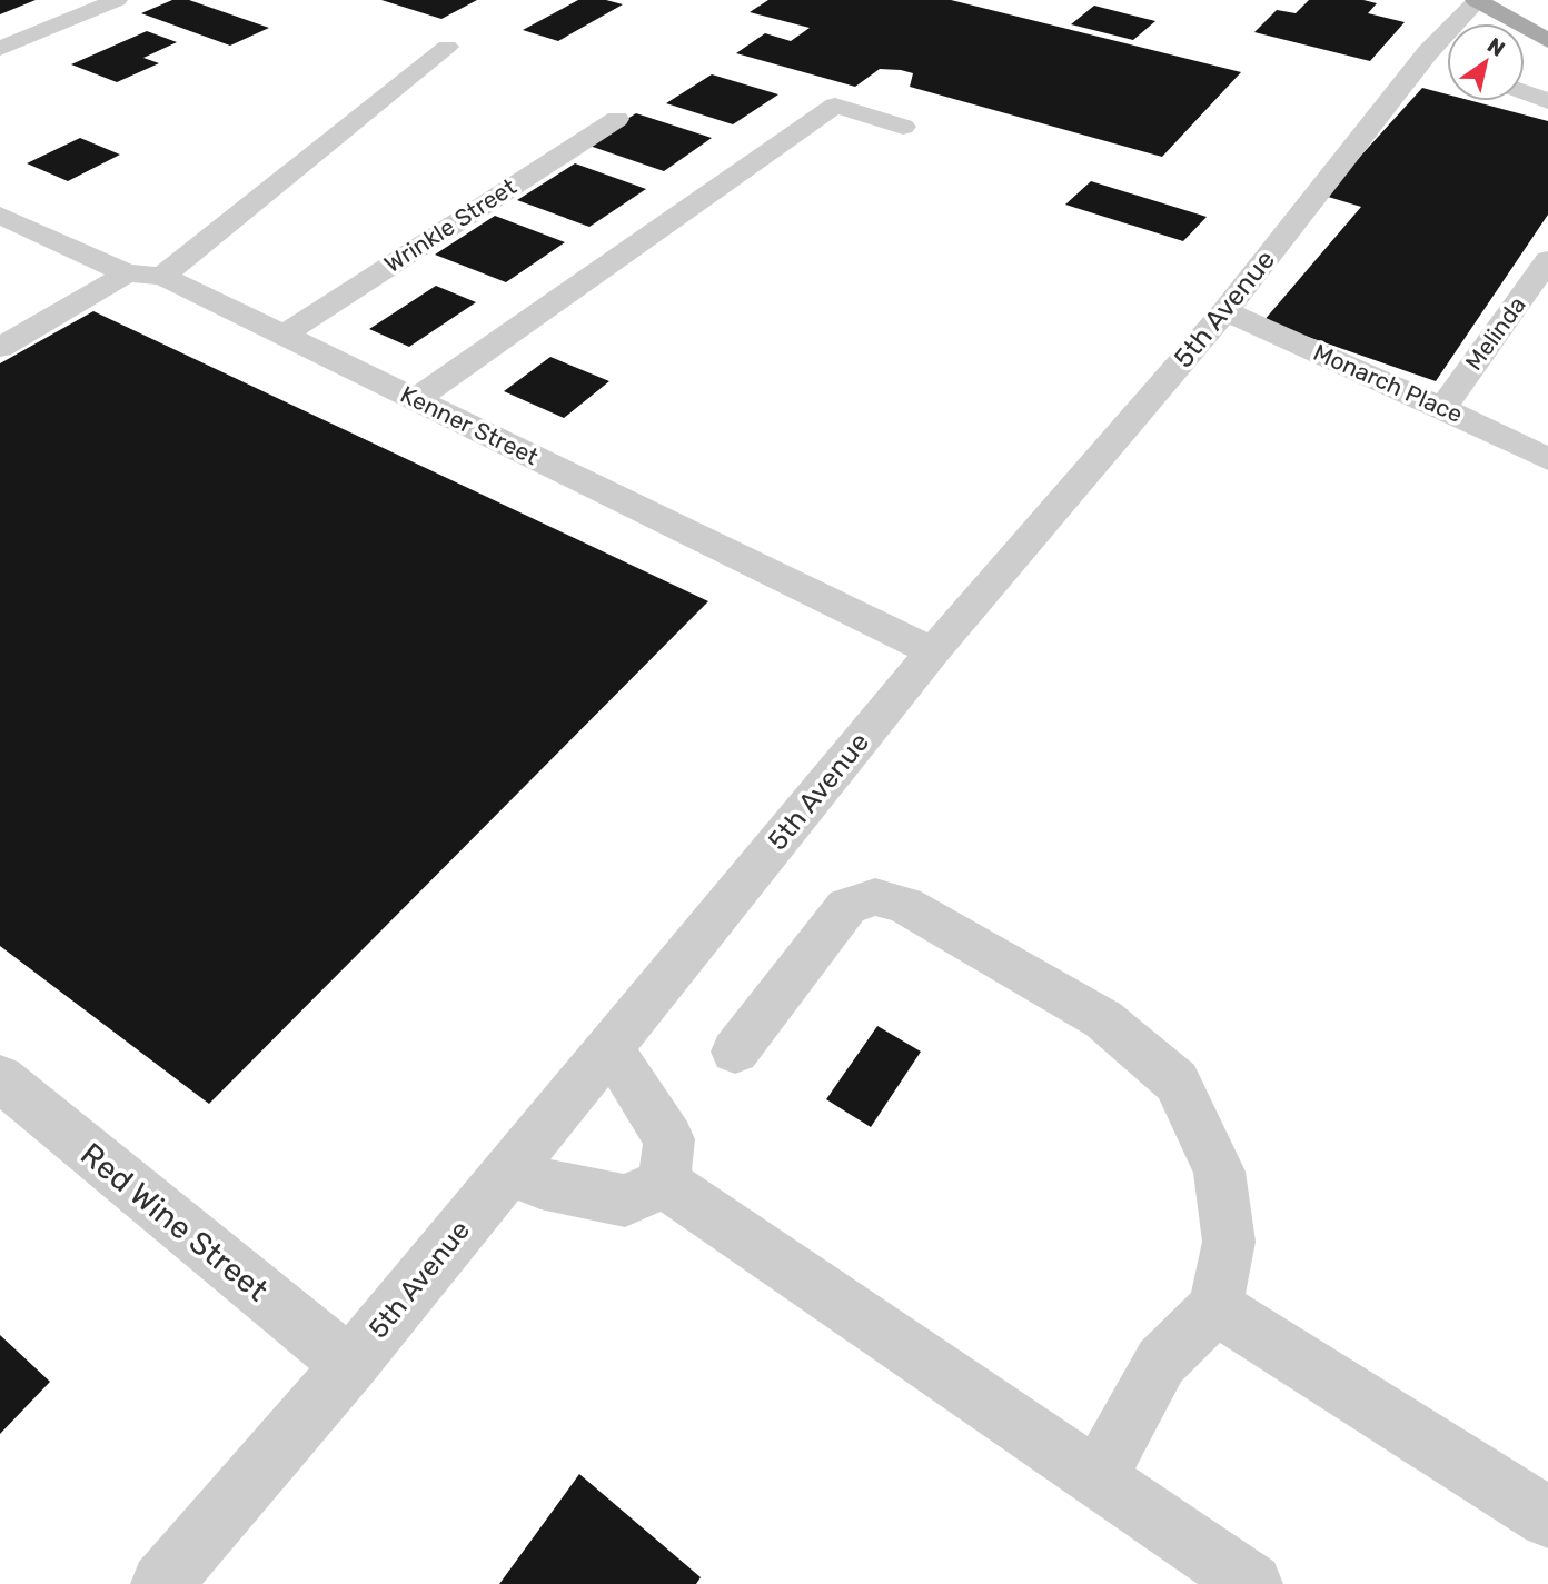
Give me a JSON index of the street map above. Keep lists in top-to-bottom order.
{
  "streets": {
    "street": [
      "Wrinkle Street",
      "5th Avenue",
      "Melinda",
      "Monarch Place",
      "Kenner Street",
      "Red Wine Street"
    ]
  },
  "crossings": [
    ["Wrinkle Street", "Kenner Street"],
    ["5th Avenue", "Monarch Place"],
    ["5th Avenue", "Kenner Street"],
    ["5th Avenue", "Red Wine Street"],
    ["Melinda", "Monarch Place"]
  ],
  "north": "top right"
}
